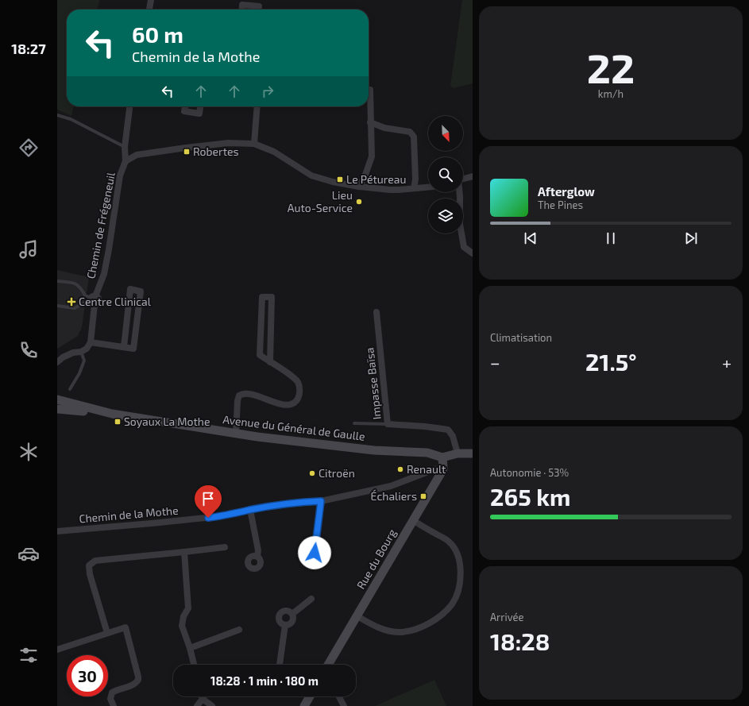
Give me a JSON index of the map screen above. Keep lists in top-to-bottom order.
{
  "streets": {
    "main road": ["Avenue du Général de Gaulle", "Rue du Bourg"],
    "street": ["Chemin de Frégeneuil", "Impasse Baïsa", "Chemin de la Mothe"]
  },
  "crossings": [
    ["Chemin de la Mothe", "Rue du Bourg"]
  ],
  "places": {
    "transit": [
      "Robertes",
      "Le Pétureau",
      "Soyaux La Mothe",
      "Échaliers"
    ],
    "other": ["Lieu Auto-Service", "Renault", "Citroën"],
    "health": ["Centre Clinical"]
  },
  "north": "bottom right",
  "page": {
    "tabs": "18:27",
    "tile": [
      ["22", "km/h"],
      "Climatisation",
      ["Autonomie · 53%", "265 km"],
      ["Arrivée", "18:28"]
    ],
    "turn": ["60 m", "Chemin de la Mothe"],
    "song": ["Afterglow", "The Pines"],
    "heat": ["−", "21.5°", "+"],
    "limit": "30",
    "trip": "18:28 · 1 min · 180 m"
  }
}
